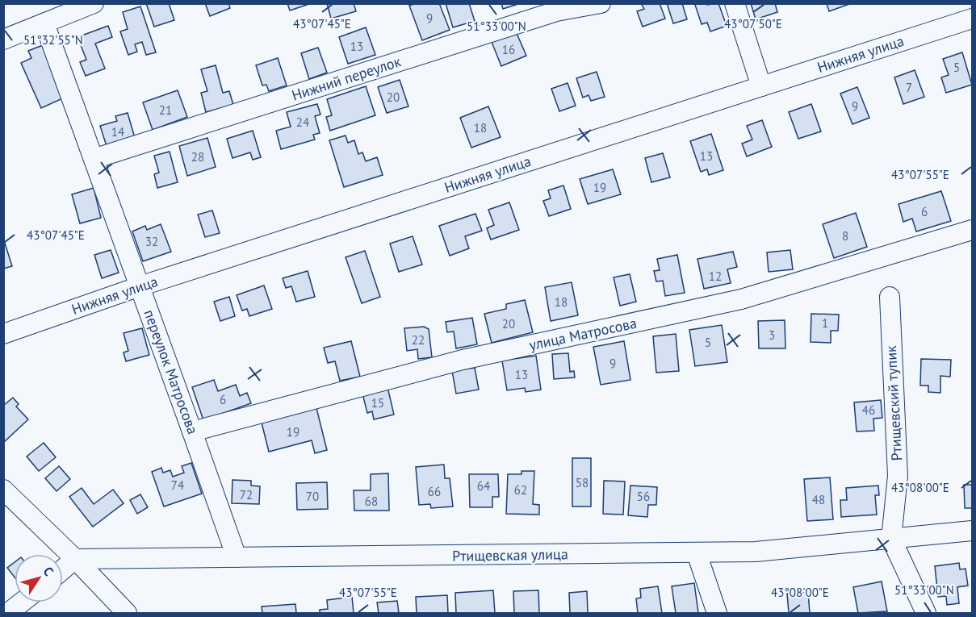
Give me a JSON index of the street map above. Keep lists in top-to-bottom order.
{
  "streets": {
    "street": [
      "Нижняя улица",
      "Нижний переулок",
      "улица Матросова",
      "переулок Матросова",
      "Ртищевский тупик",
      "Ртищевская улица"
    ]
  },
  "crossings": [
    ["Нижняя улица", "переулок Матросова"],
    ["Нижний переулок", "переулок Матросова"],
    ["улица Матросова", "переулок Матросова"],
    ["переулок Матросова", "Ртищевская улица"],
    ["Ртищевский тупик", "Ртищевская улица"]
  ],
  "house_numbers": [
    "9",
    "13",
    "16",
    "5",
    "7",
    "20",
    "9",
    "21",
    "24",
    "18",
    "14",
    "13",
    "28",
    "19",
    "6",
    "8",
    "32",
    "12",
    "18",
    "1",
    "20",
    "3",
    "22",
    "5",
    "9",
    "13",
    "6",
    "15",
    "46",
    "19",
    "58",
    "74",
    "64",
    "62",
    "66",
    "72",
    "70",
    "56",
    "48",
    "68"
  ],
  "north": "top right",
  "coordinates": [
    "43°07'50\"E",
    "43°07'45\"E",
    "51°33'00\"N",
    "51°32'55\"N",
    "43°07'55\"E",
    "43°08'00\"E"
  ]
}
